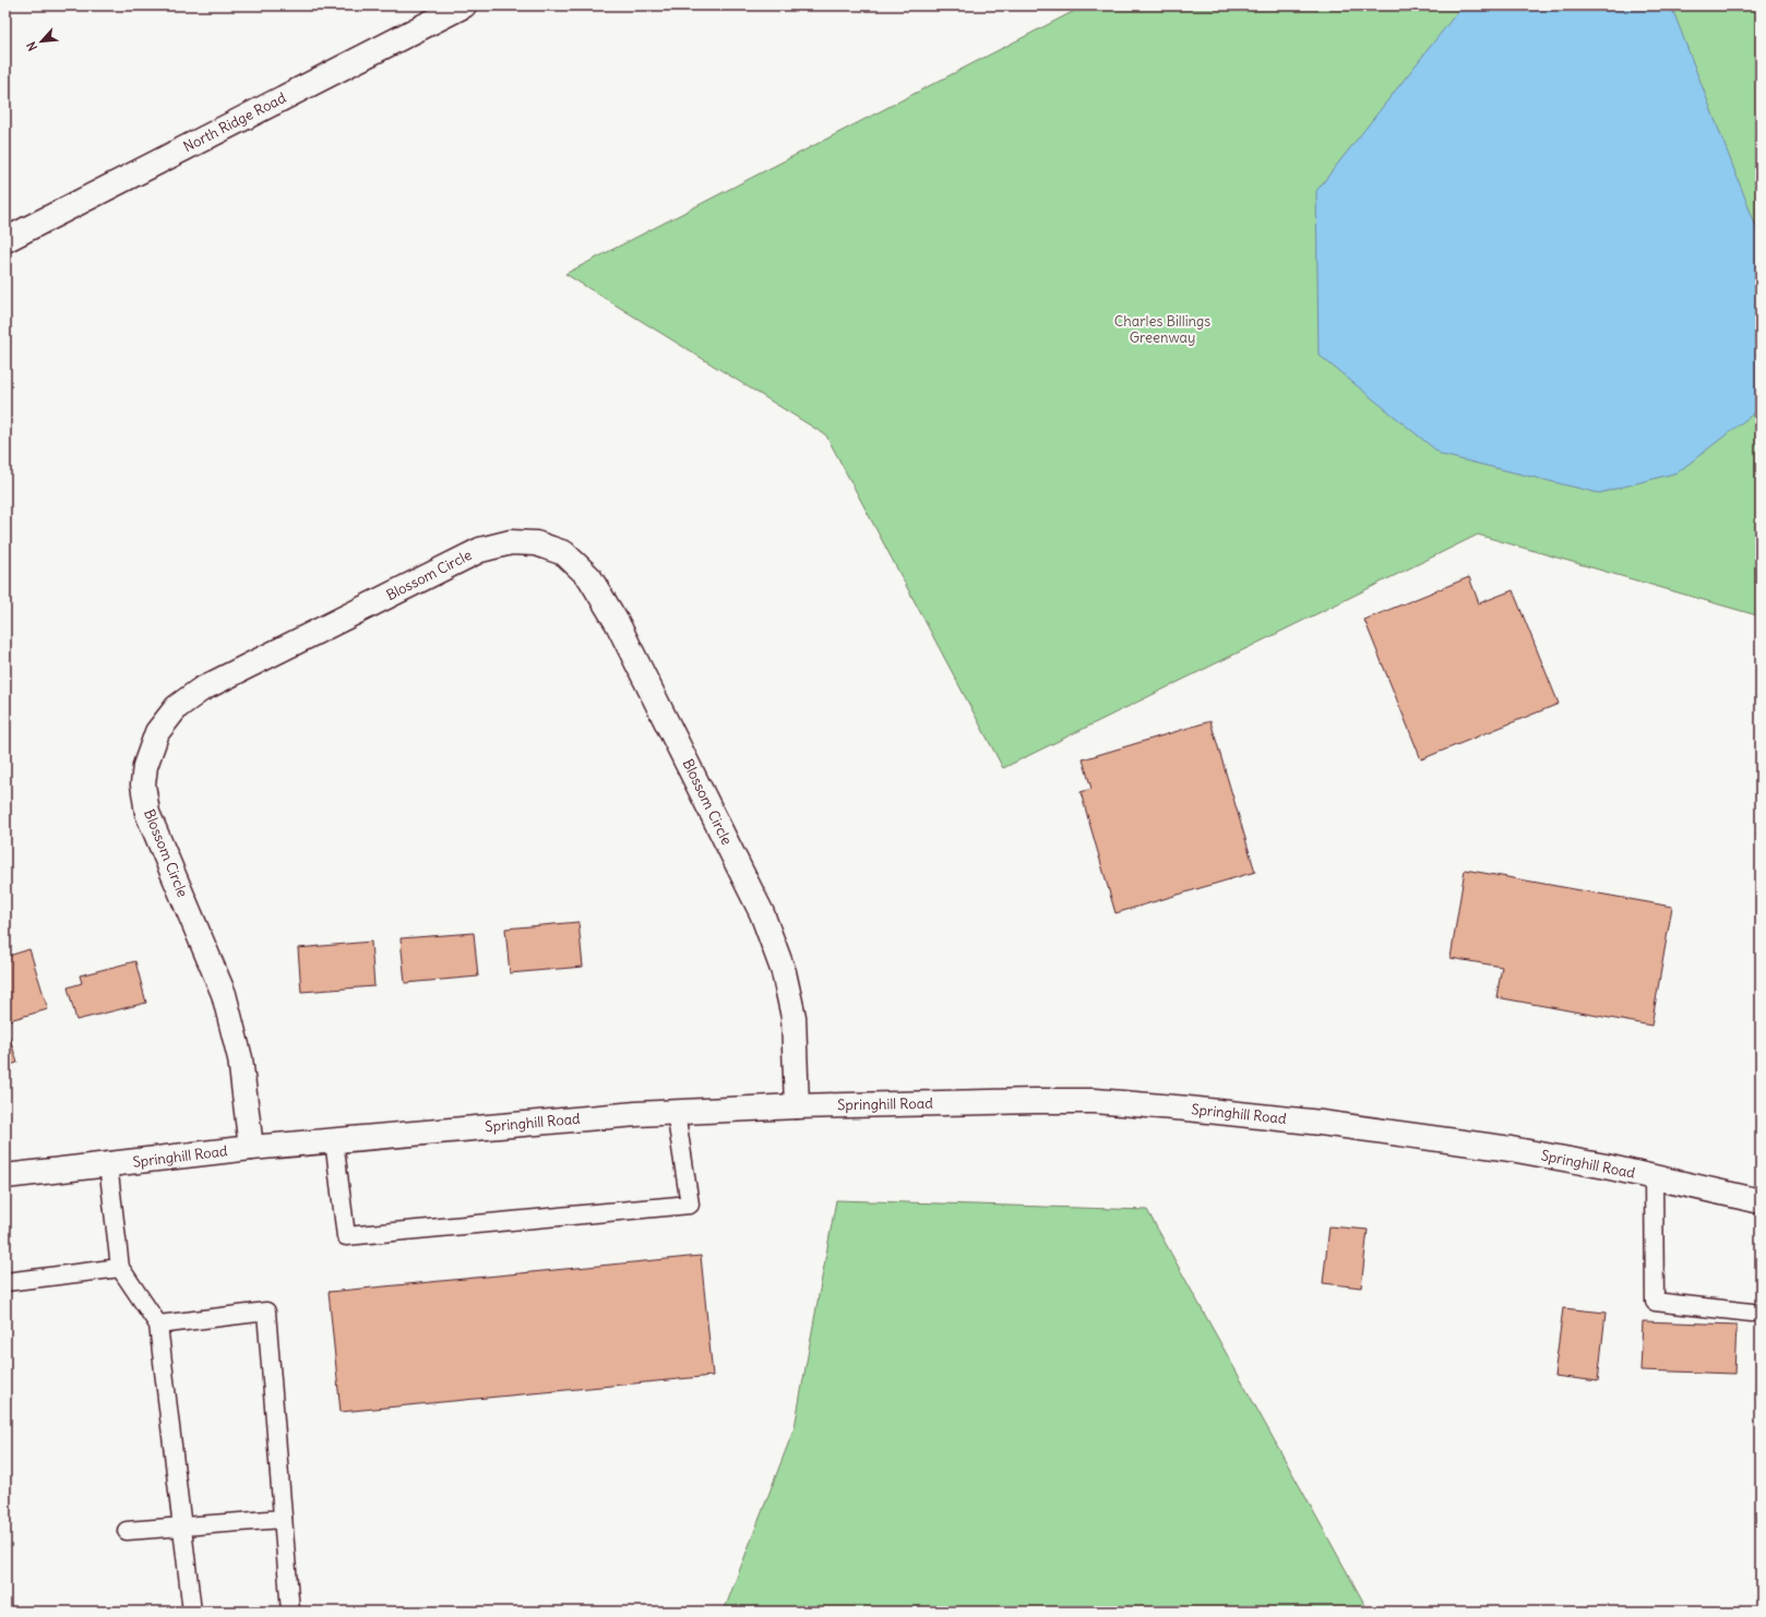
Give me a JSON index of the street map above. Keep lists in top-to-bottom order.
{
  "streets": {
    "street": ["North Ridge Road", "Blossom Circle", "Springhill Road"]
  },
  "crossings": [
    ["Blossom Circle", "Springhill Road"]
  ],
  "parks": ["Charles Billings Greenway"],
  "north": "bottom left"
}
